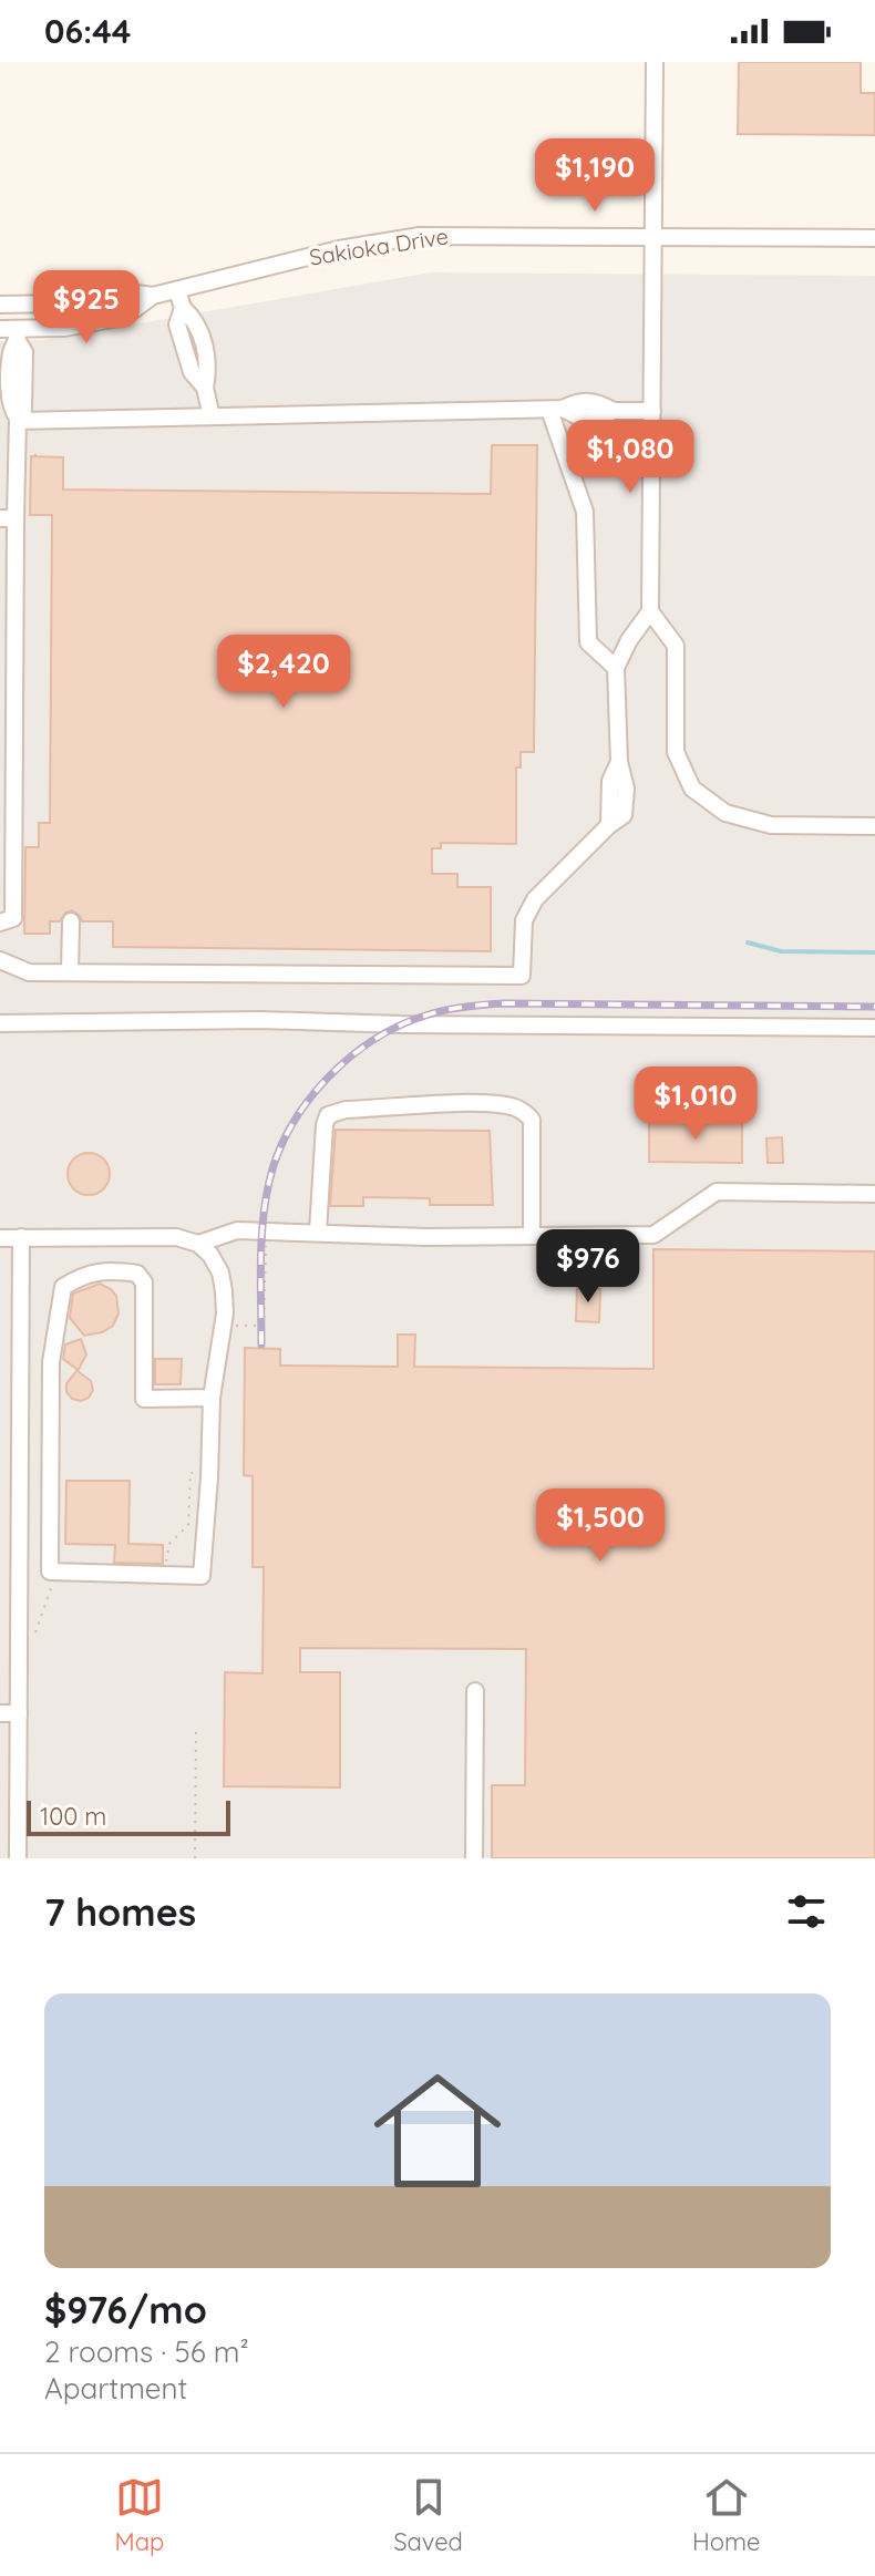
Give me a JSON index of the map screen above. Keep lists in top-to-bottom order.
{
  "streets": {
    "street": ["Sakioka Drive"]
  },
  "scale_bar": "100 m",
  "page": {
    "status": "06:44",
    "price": [
      "$1,190",
      "$925",
      "$1,080",
      "$2,420",
      "$1,010",
      "$976",
      "$1,500"
    ],
    "scale": "100 m",
    "heading": "7 homes",
    "list": [
      {
        "name": "$976/mo",
        "note": "2 rooms · 56 m² · Apartment"
      }
    ],
    "tabs": ["Map", "Saved", "Home"]
  }
}
